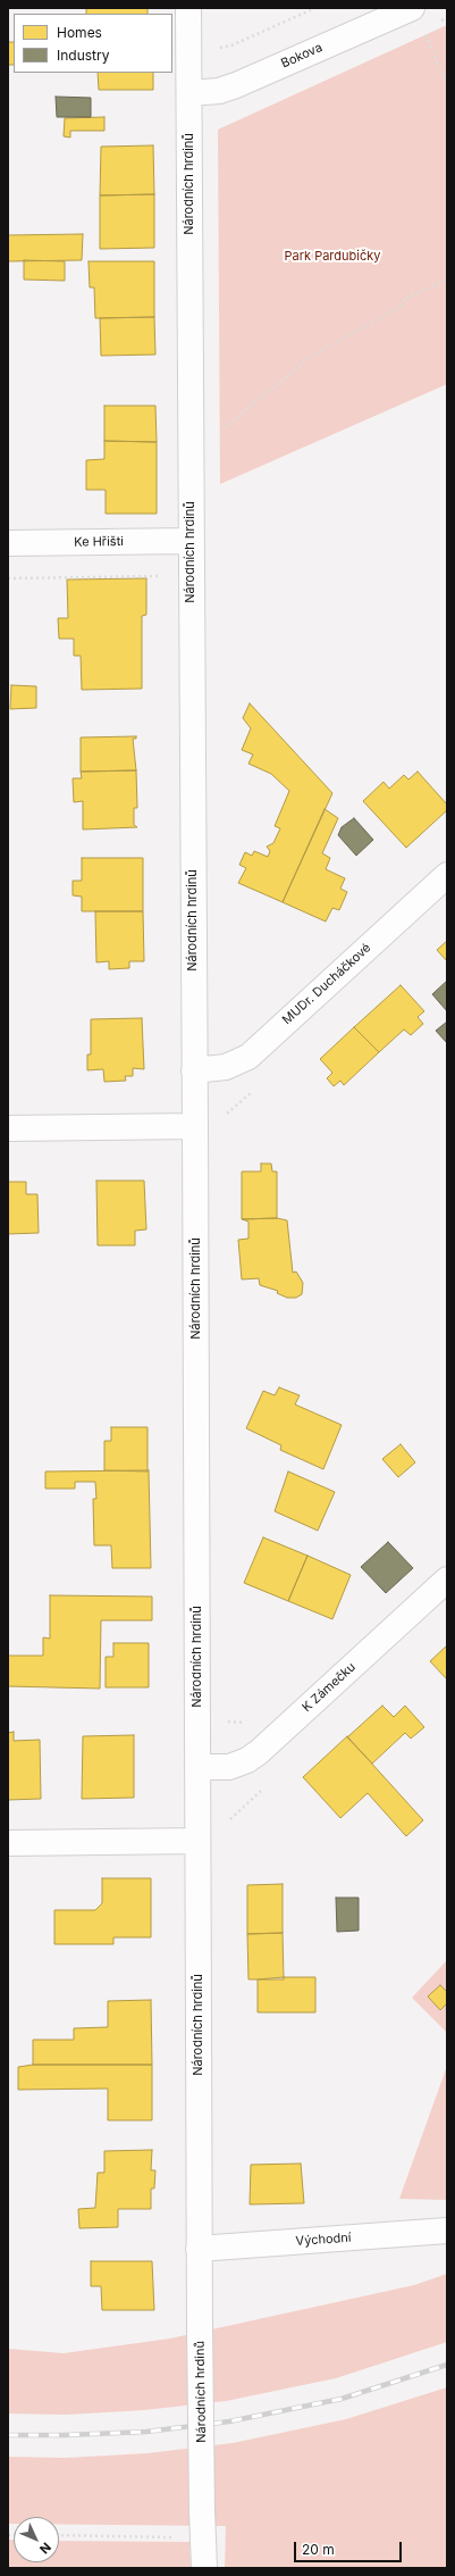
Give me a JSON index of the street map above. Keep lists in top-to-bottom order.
{
  "streets": {
    "street": [
      "Bokova",
      "Národních hrdinů",
      "Ke Hřišti",
      "MUDr. Ducháčkové",
      "K Zámečku",
      "Východní"
    ]
  },
  "crossings": [
    ["Bokova", "Národních hrdinů"],
    ["Národních hrdinů", "Ke Hřišti"],
    ["Národních hrdinů", "MUDr. Ducháčkové"],
    ["Národních hrdinů", "K Zámečku"],
    ["Národních hrdinů", "Východní"]
  ],
  "parks": ["Park Pardubičky"],
  "legend": ["Homes", "Industry"],
  "scale_bar": "20 m",
  "north": "bottom right"
}
